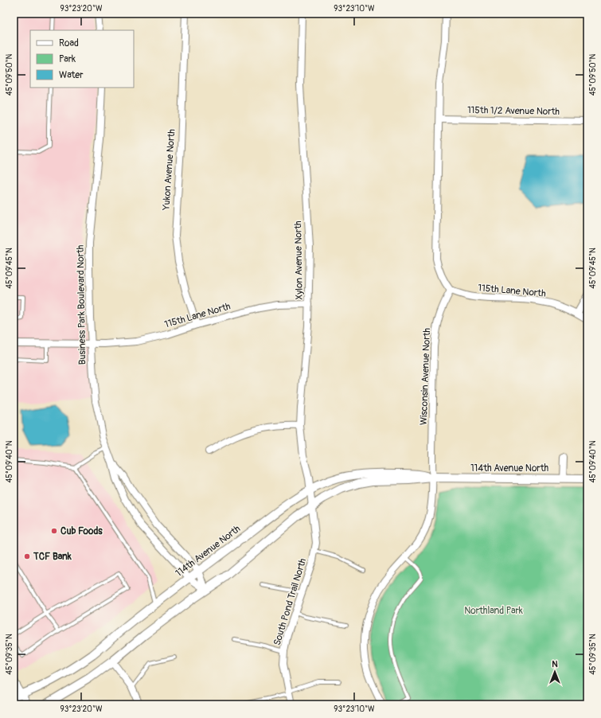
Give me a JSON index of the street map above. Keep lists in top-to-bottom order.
{
  "streets": {
    "street": [
      "115th 1/2 Avenue North",
      "Yukon Avenue North",
      "Xylon Avenue North",
      "115th Lane North",
      "Business Park Boulevard North",
      "Wisconsin Avenue North",
      "114th Avenue North",
      "South Pond Trail North"
    ]
  },
  "crossings": [
    ["Yukon Avenue North", "115th Lane North"],
    ["Xylon Avenue North", "115th Lane North"],
    ["Xylon Avenue North", "114th Avenue North"],
    ["Xylon Avenue North", "South Pond Trail North"],
    ["115th Lane North", "Business Park Boulevard North"],
    ["115th Lane North", "Wisconsin Avenue North"],
    ["Business Park Boulevard North", "114th Avenue North"],
    ["Wisconsin Avenue North", "114th Avenue North"],
    ["114th Avenue North", "South Pond Trail North"]
  ],
  "parks": ["Northland Park"],
  "places": ["Cub Foods", "TCF Bank"],
  "legend": ["Road", "Park", "Water"],
  "north": "top",
  "coordinates": [
    "93°23'20\"W",
    "93°23'10\"W",
    "45°09'50\"N",
    "45°09'45\"N",
    "45°09'40\"N",
    "45°09'35\"N"
  ]
}
